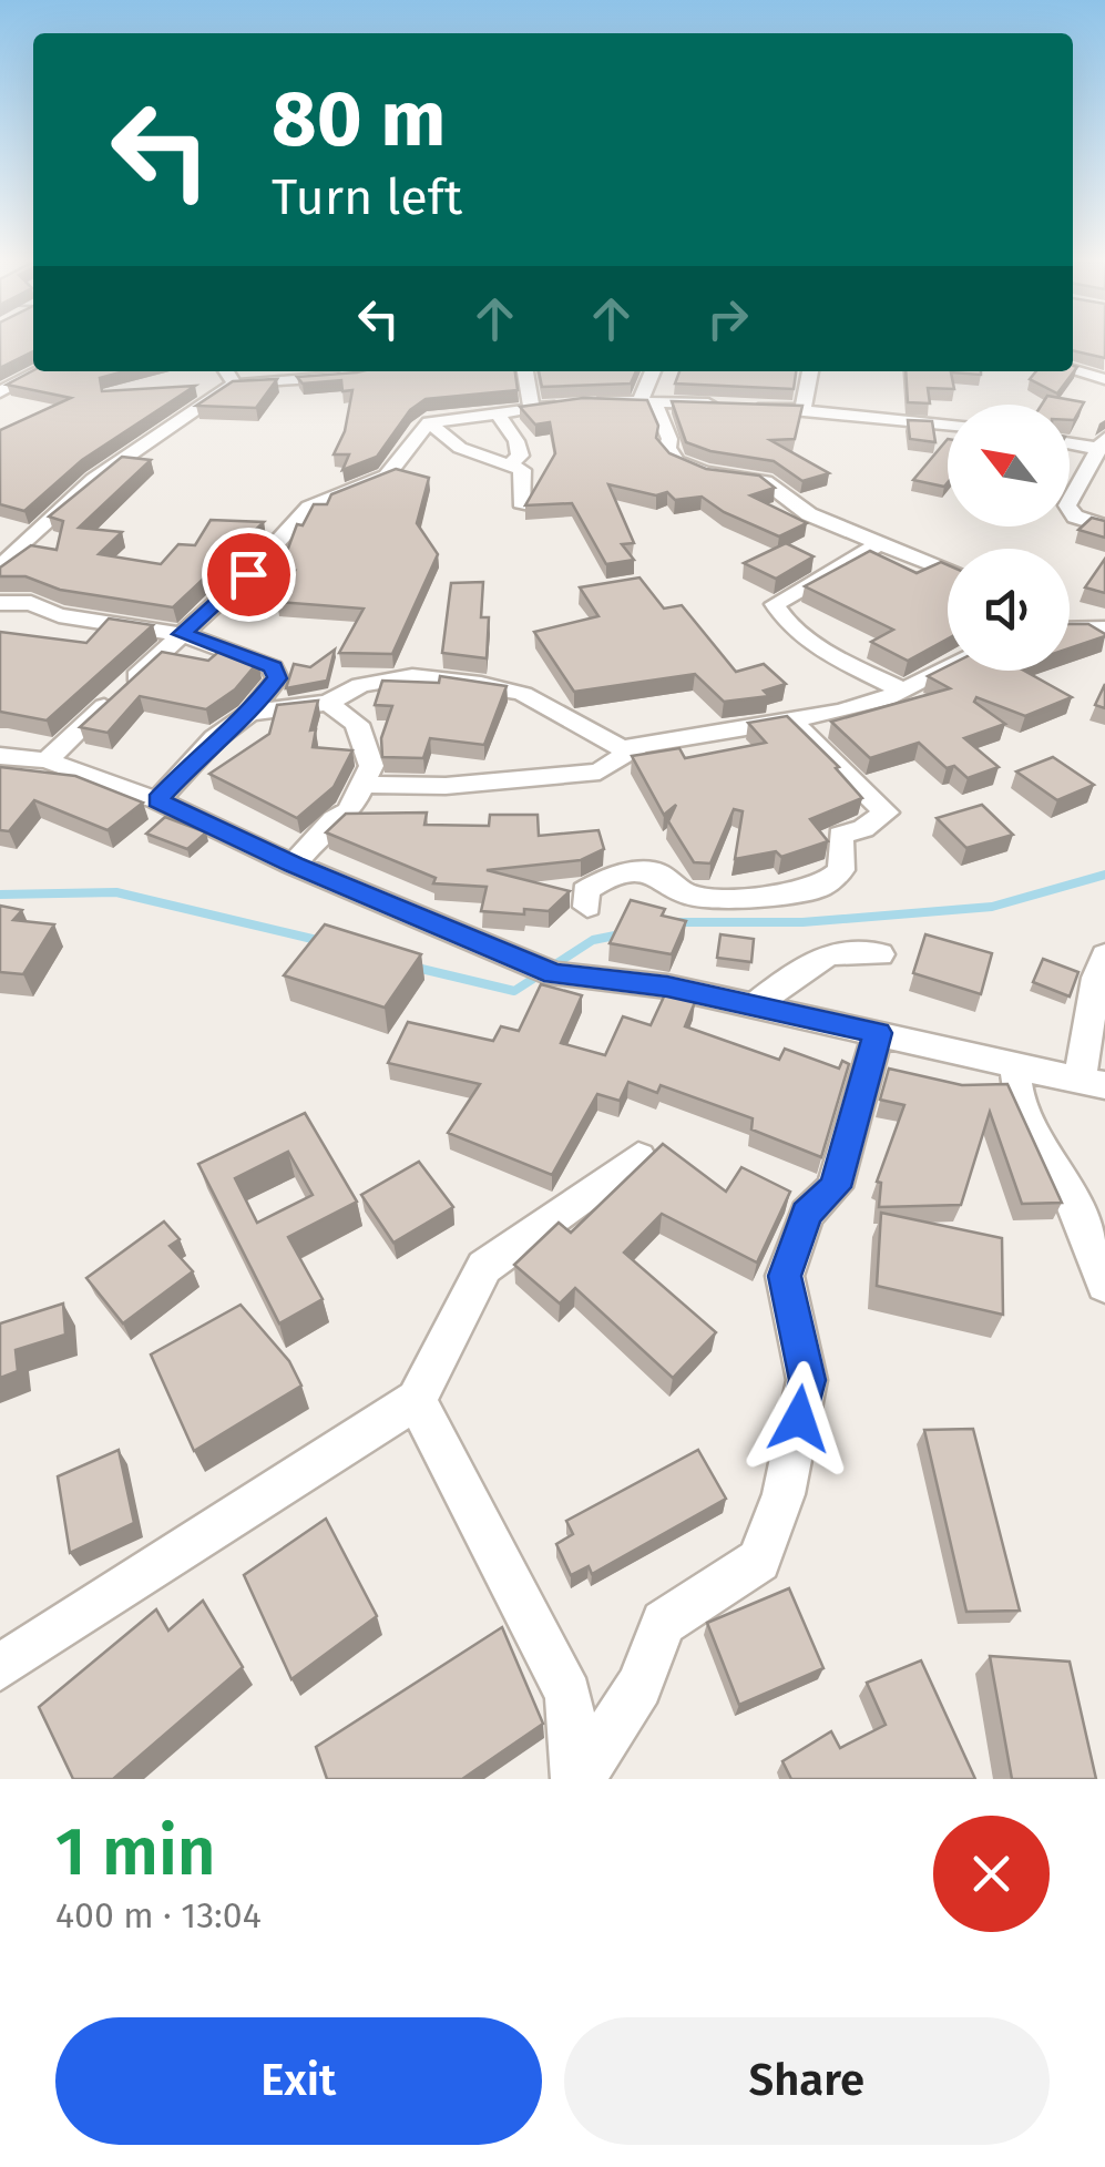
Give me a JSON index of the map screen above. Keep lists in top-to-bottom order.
{
  "north": "top left",
  "page": {
    "turn": ["80 m", "Turn left"],
    "heading": ["1 min", "400 m · 13:04"],
    "buttons": ["Exit", "Share"]
  }
}
